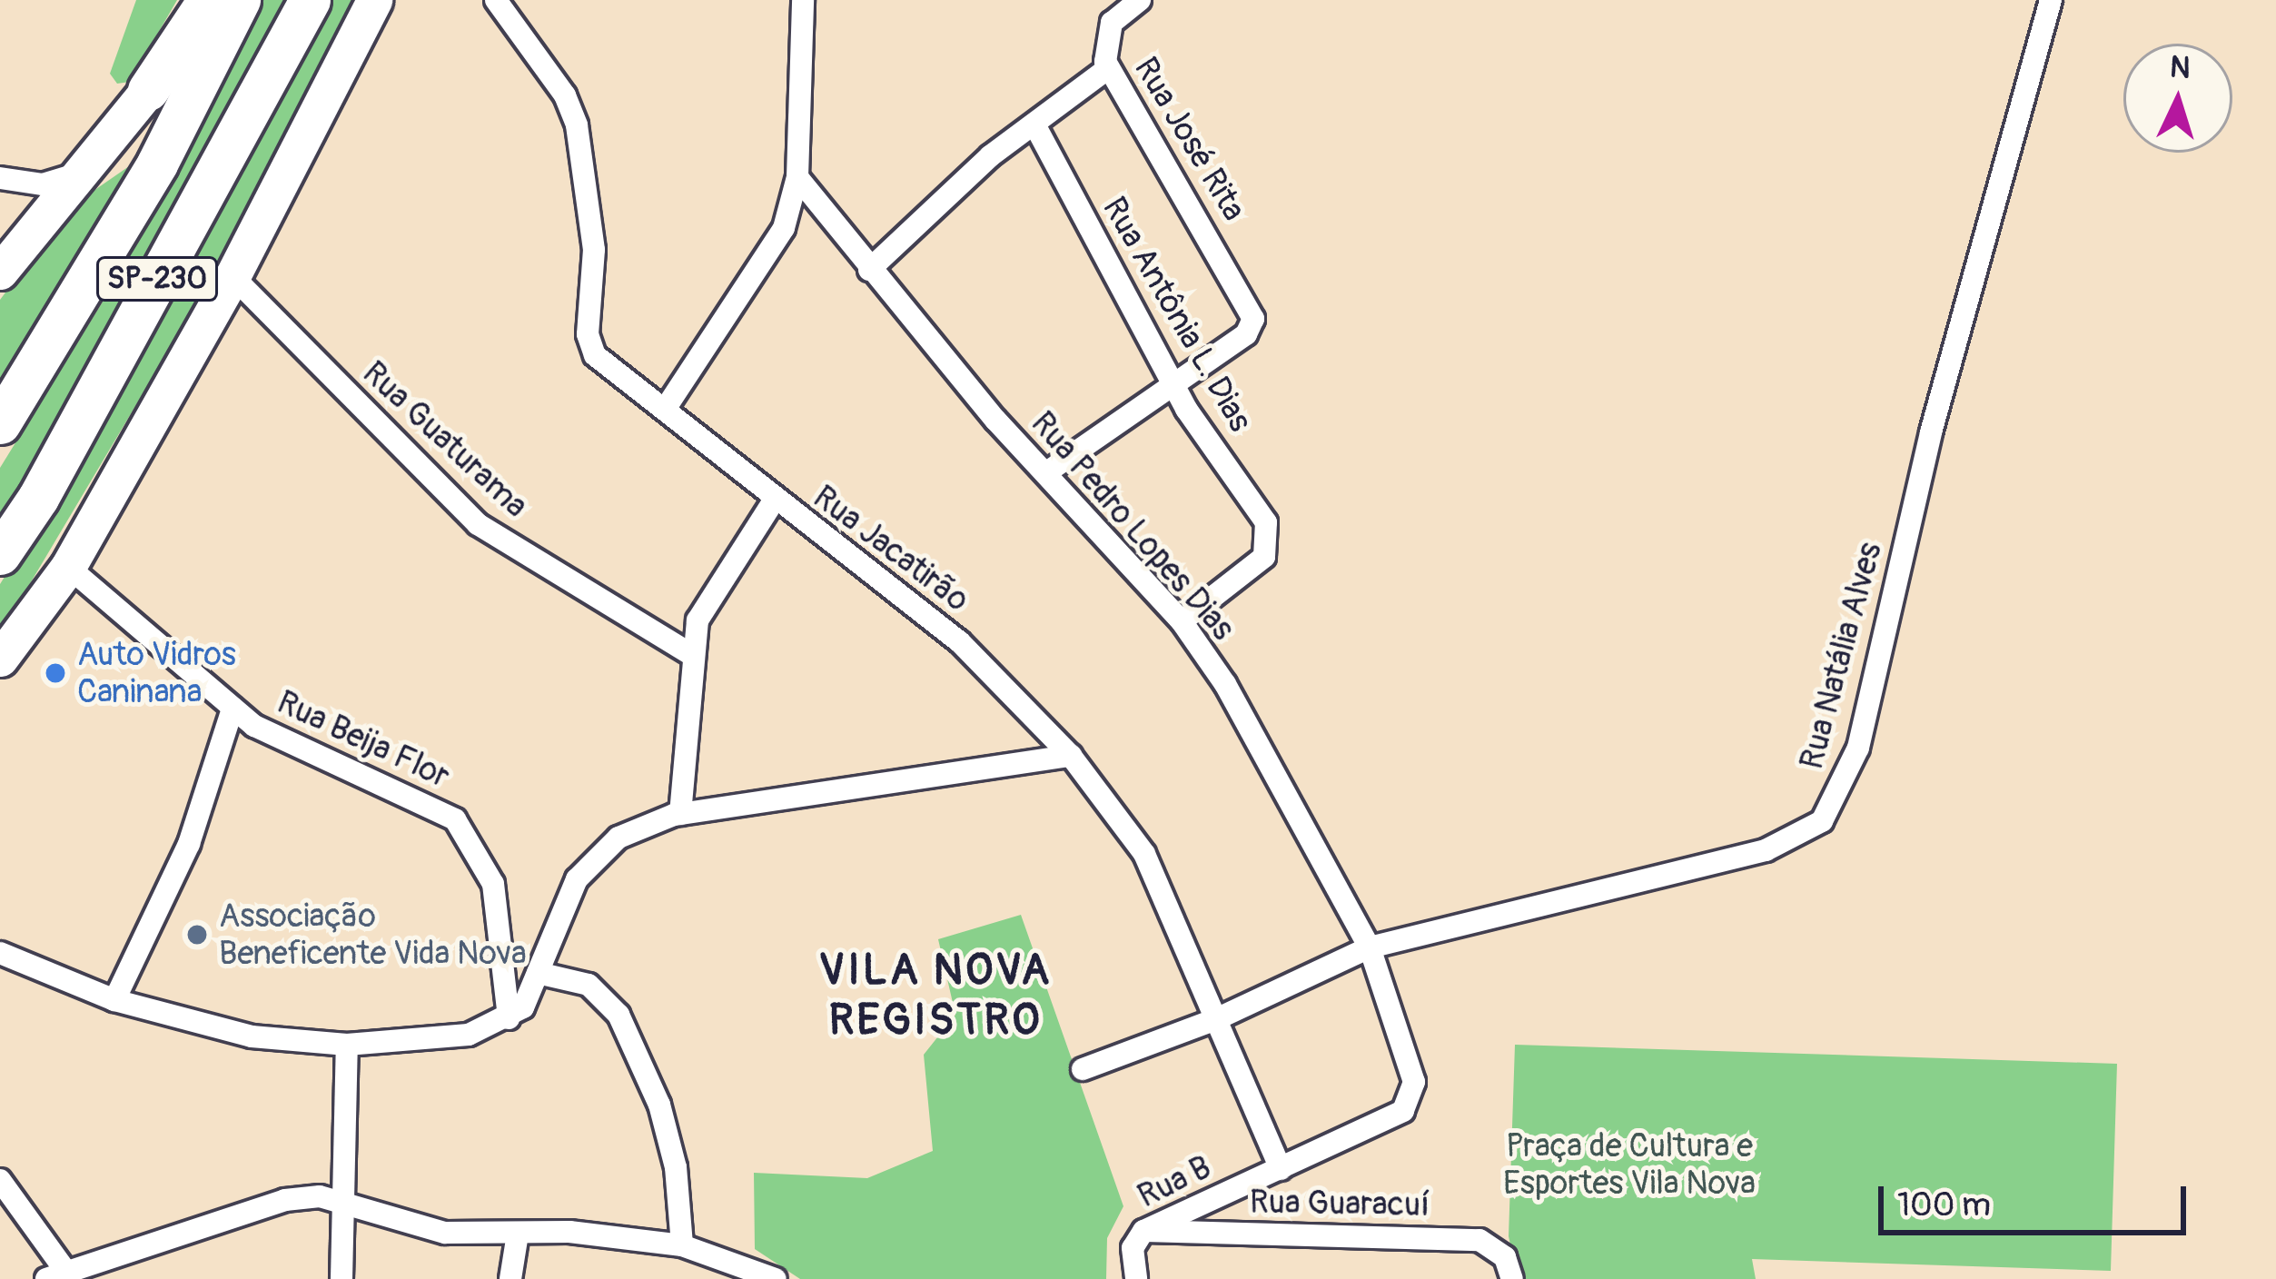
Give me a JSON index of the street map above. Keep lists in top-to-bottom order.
{
  "streets": {
    "highway": ["SP-230"],
    "street": [
      "Rua José Rita",
      "Rua Antônia L. Dias",
      "Rua Guaturama",
      "Rua Pedro Lopes Dias",
      "Rua Jacatirão",
      "Rua Natália Alves",
      "Rua Beija Flor",
      "Rua B",
      "Rua Guaracuí"
    ]
  },
  "crossings": [
    ["Rua José Rita", "Rua Antônia L. Dias"],
    ["Rua Antônia L. Dias", "Rua Pedro Lopes Dias"],
    ["Rua Pedro Lopes Dias", "Rua Jacatirão"],
    ["Rua Pedro Lopes Dias", "Rua Natália Alves"],
    ["Rua Pedro Lopes Dias", "Rua B"],
    ["Rua Jacatirão", "Rua Natália Alves"],
    ["Rua Jacatirão", "Rua B"],
    ["Rua B", "Rua Guaracuí"]
  ],
  "districts": ["VILA NOVA REGISTRO"],
  "parks": ["Praça de Cultura e Esportes Vila Nova"],
  "places": ["Auto Vidros Caninana", "Associação Beneficente Vida Nova"],
  "scale_bar": "100 m",
  "north": "top"
}
